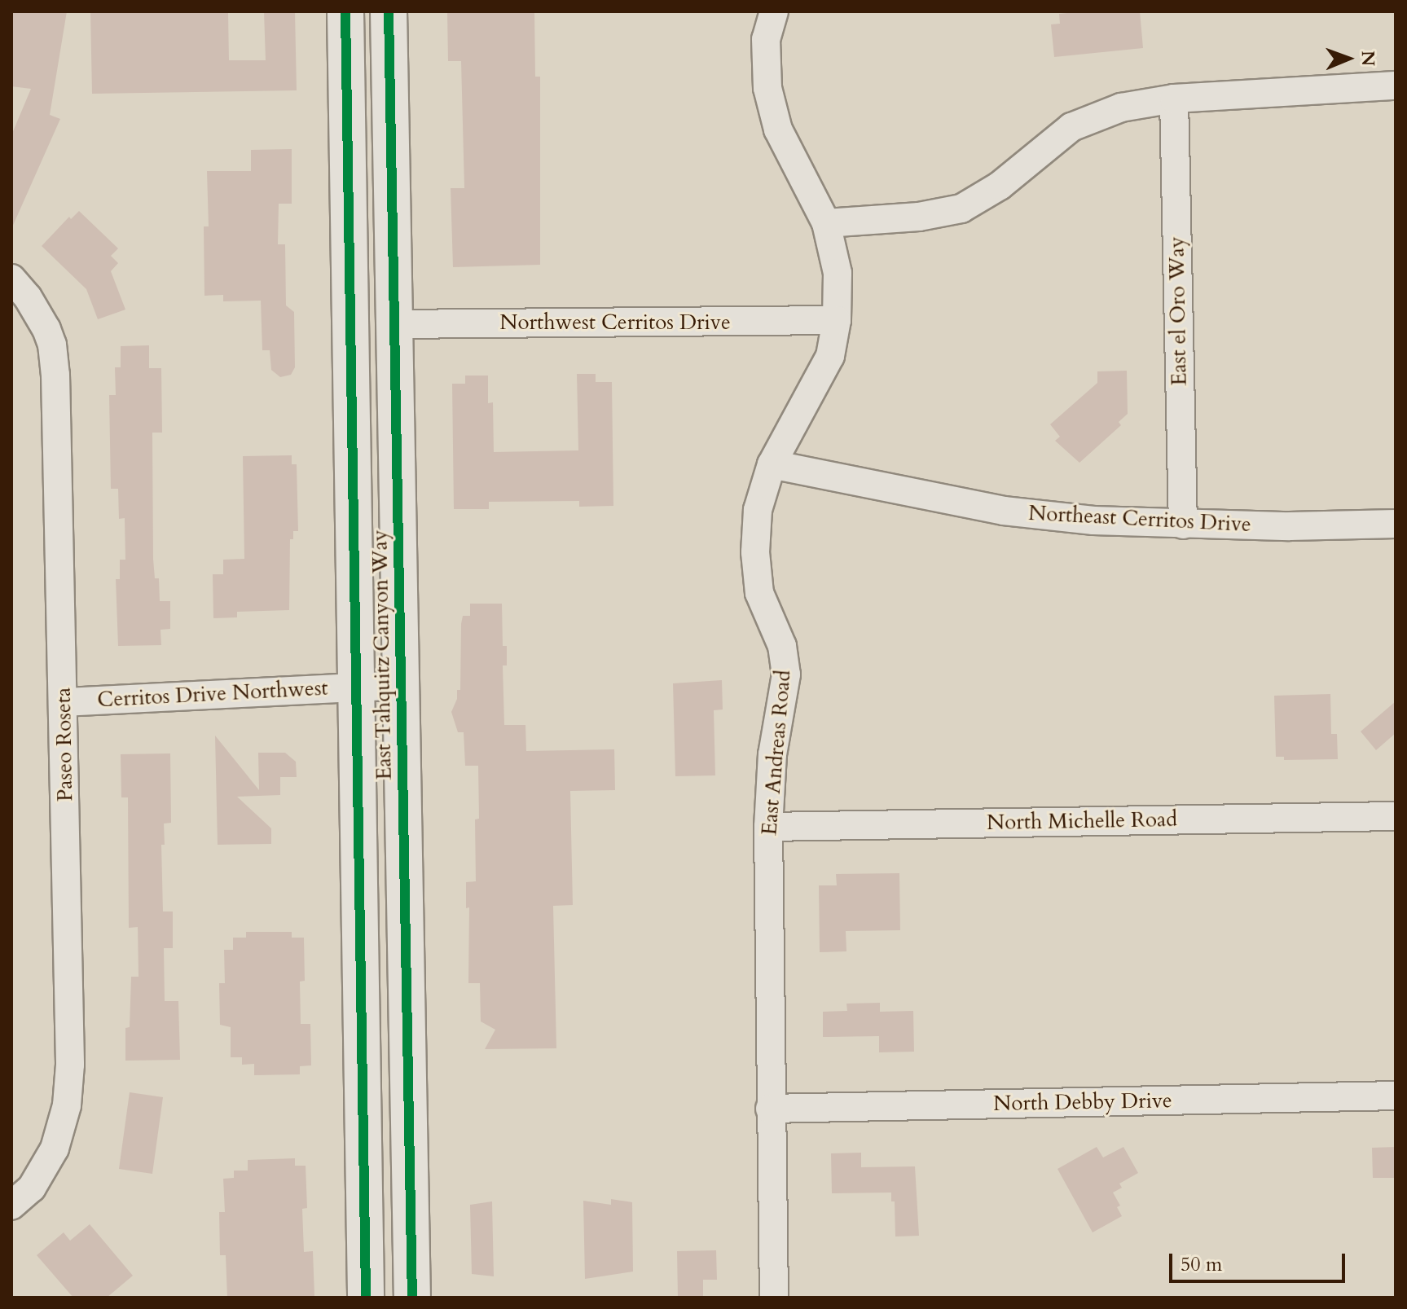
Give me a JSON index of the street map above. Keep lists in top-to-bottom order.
{
  "streets": {
    "main road": ["East Tahquitz Canyon Way"],
    "street": [
      "East el Oro Way",
      "Northwest Cerritos Drive",
      "Northeast Cerritos Drive",
      "Cerritos Drive Northwest",
      "Paseo Roseta",
      "East Andreas Road",
      "North Michelle Road",
      "North Debby Drive"
    ]
  },
  "crossings": [
    ["East el Oro Way", "Northeast Cerritos Drive"],
    ["Northwest Cerritos Drive", "East Tahquitz Canyon Way"],
    ["Northwest Cerritos Drive", "East Andreas Road"],
    ["Northeast Cerritos Drive", "East Andreas Road"],
    ["East Tahquitz Canyon Way", "Cerritos Drive Northwest"],
    ["Cerritos Drive Northwest", "Paseo Roseta"],
    ["East Andreas Road", "North Michelle Road"],
    ["East Andreas Road", "North Debby Drive"]
  ],
  "scale_bar": "50 m",
  "north": "right"
}
